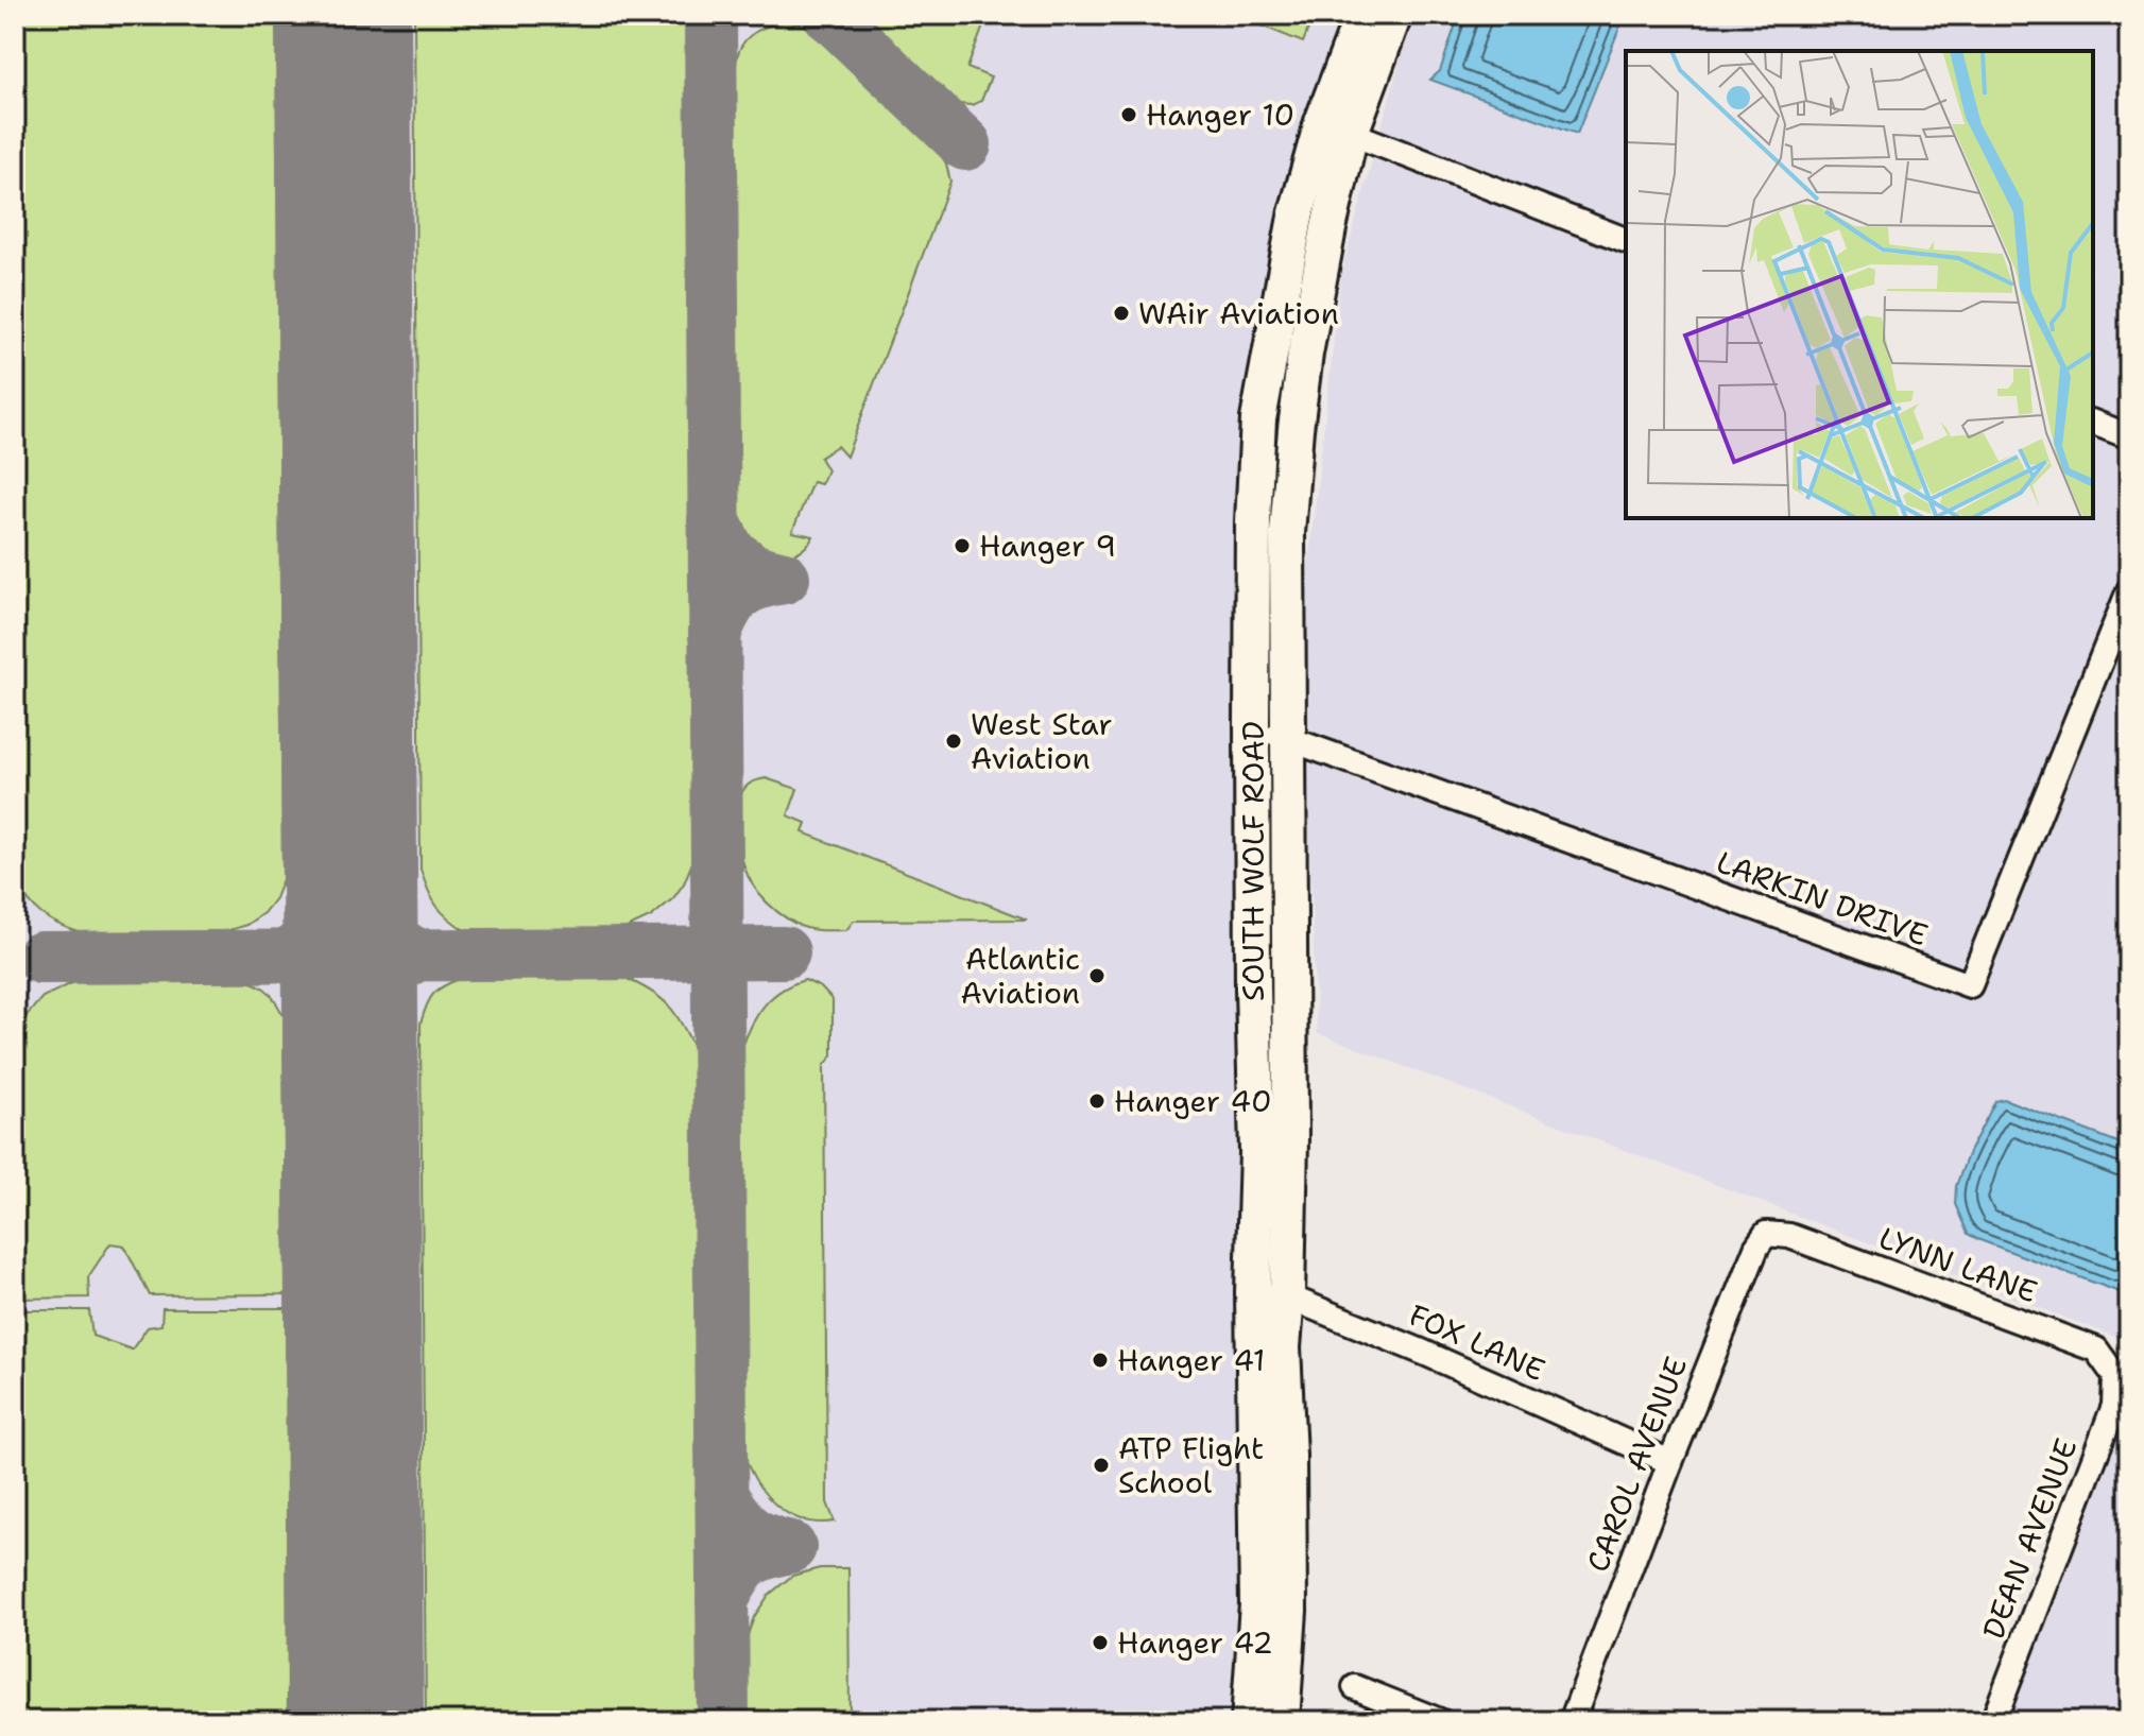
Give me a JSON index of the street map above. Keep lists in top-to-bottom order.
{
  "streets": {
    "main road": ["SOUTH WOLF ROAD"],
    "street": [
      "LARKIN DRIVE",
      "LYNN LANE",
      "FOX LANE",
      "CAROL AVENUE",
      "DEAN AVENUE"
    ]
  },
  "crossings": [
    ["SOUTH WOLF ROAD", "LARKIN DRIVE"],
    ["SOUTH WOLF ROAD", "FOX LANE"],
    ["LYNN LANE", "CAROL AVENUE"],
    ["LYNN LANE", "DEAN AVENUE"],
    ["FOX LANE", "CAROL AVENUE"]
  ],
  "places": [
    "Hanger 10",
    "WAir Aviation",
    "Hanger 9",
    "West Star Aviation",
    "Atlantic Aviation",
    "Hanger 40",
    "Hanger 41",
    "ATP Flight School",
    "Hanger 42"
  ]
}
